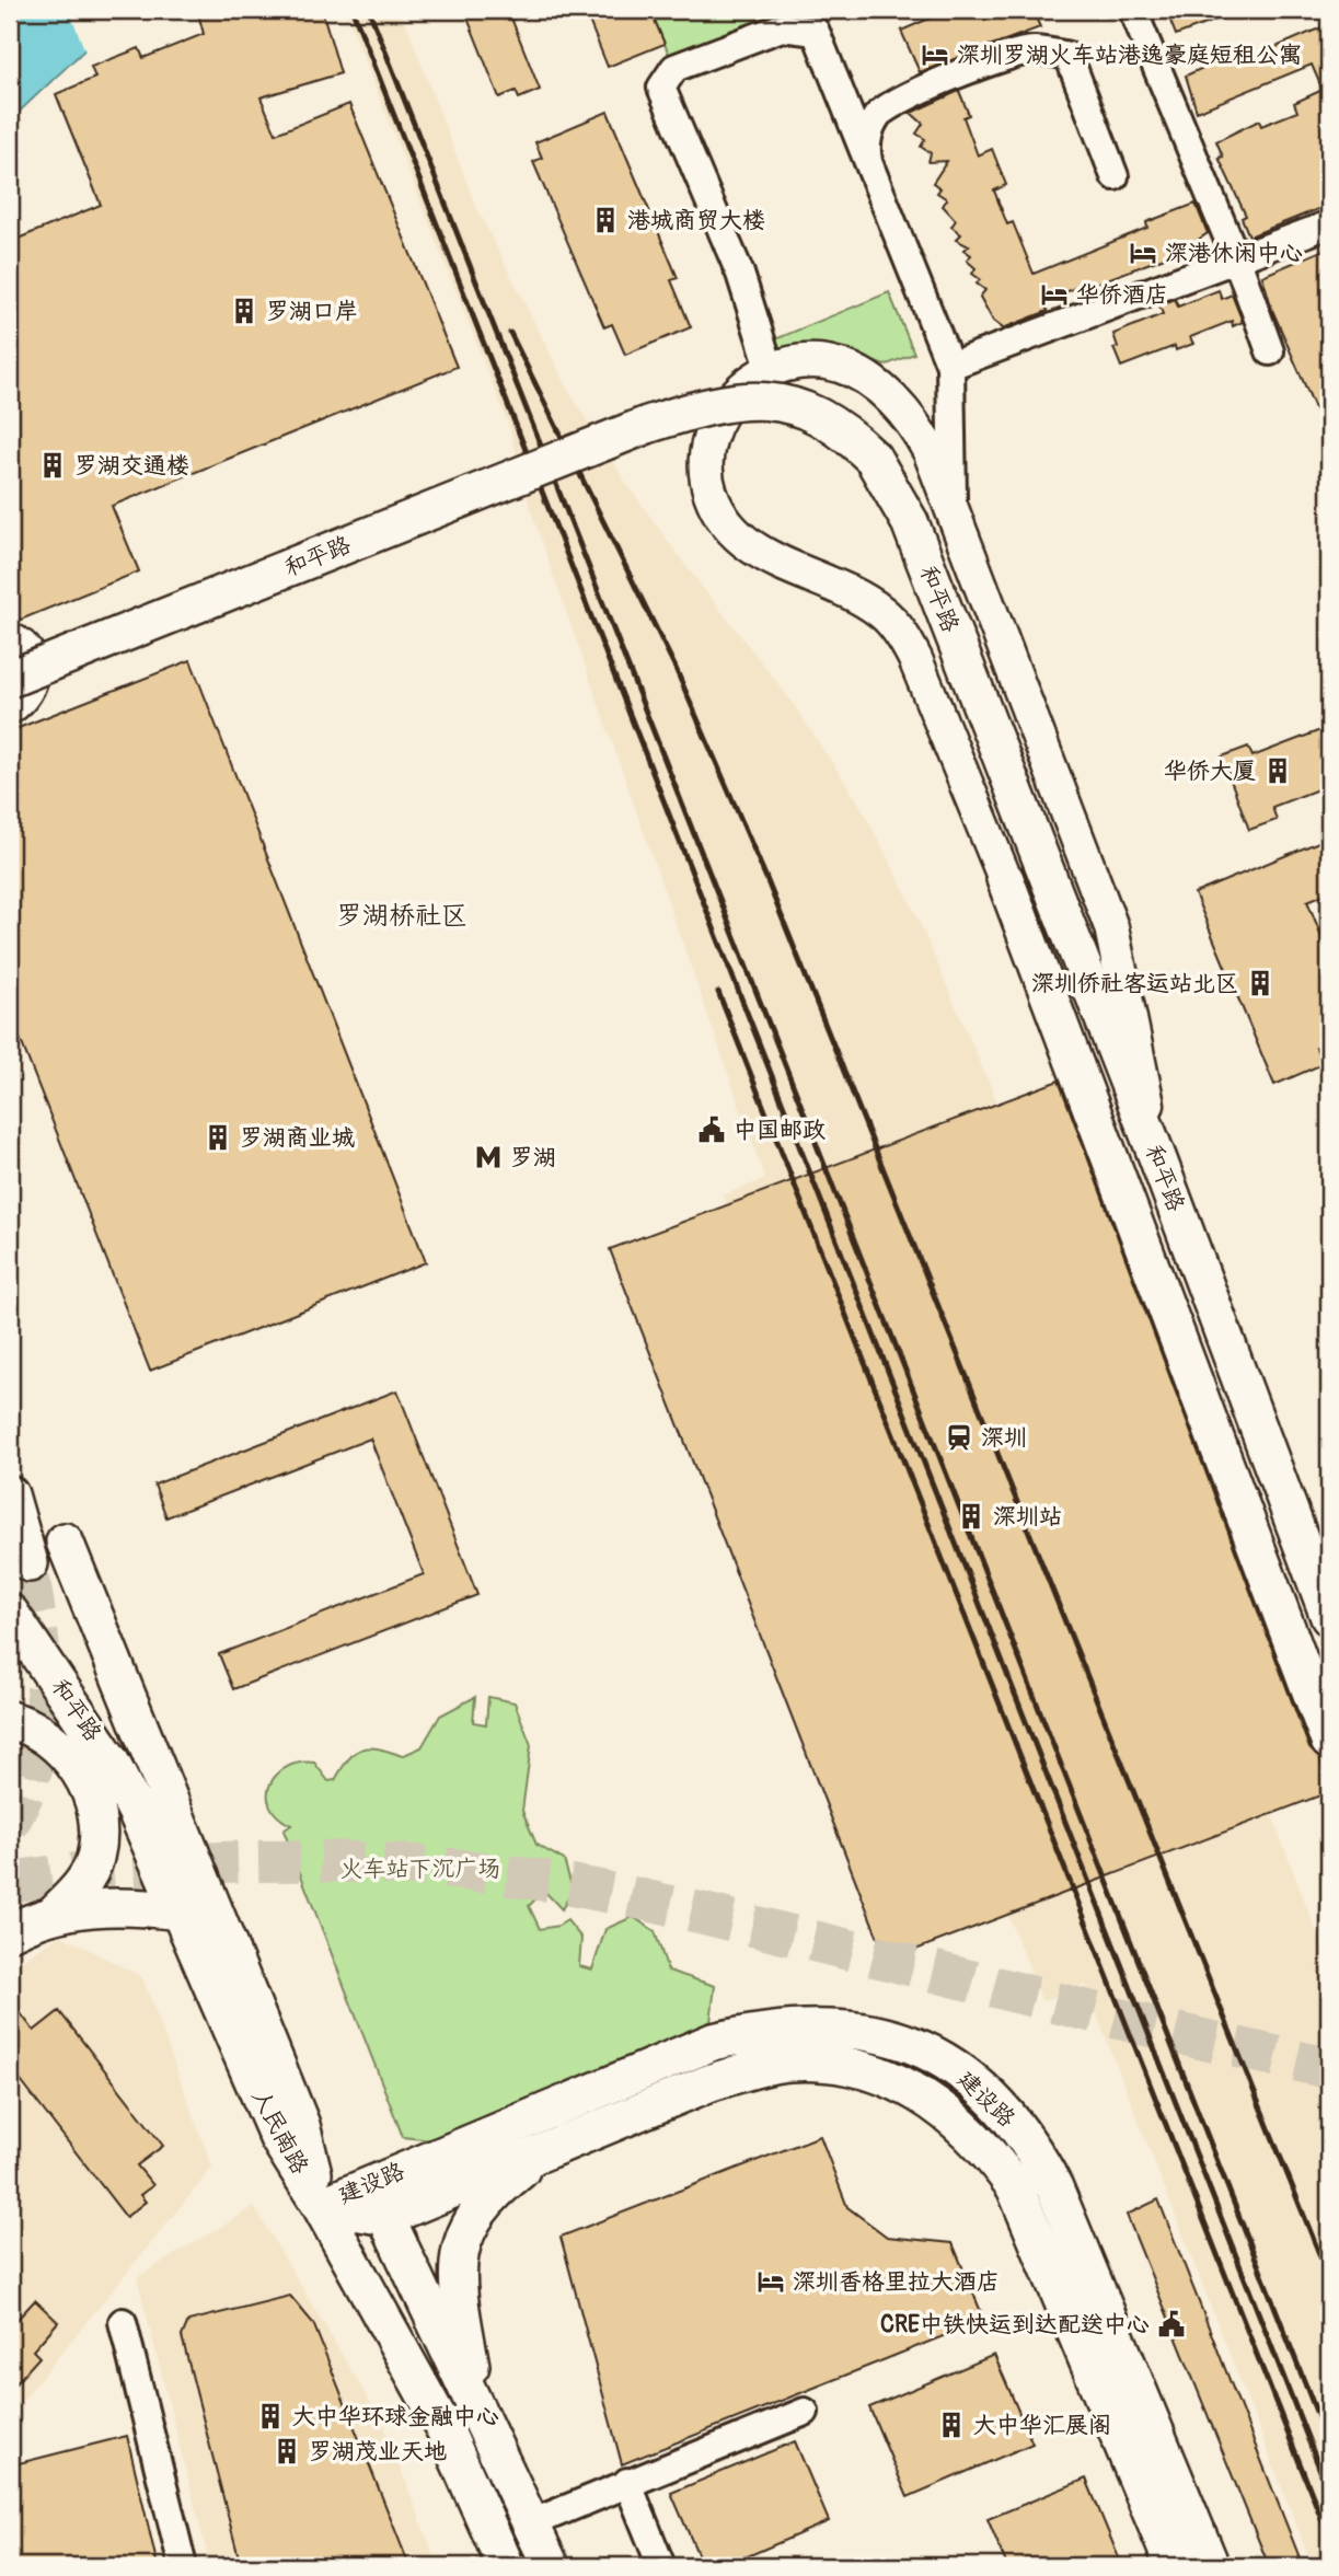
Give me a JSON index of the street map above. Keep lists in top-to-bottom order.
{
  "streets": {
    "main road": ["和平路", "建设路", "人民南路"]
  },
  "crossings": [
    ["和平路", "人民南路"],
    ["建设路", "人民南路"]
  ],
  "districts": ["罗湖桥社区"],
  "parks": ["火车站下沉广场"],
  "places": {
    "hotel": [
      "深圳罗湖火车站港逸豪庭短租公寓",
      "深港休闲中心",
      "华侨酒店",
      "深圳香格里拉大酒店"
    ],
    "building": [
      "港城商贸大楼",
      "罗湖口岸",
      "罗湖交通楼",
      "华侨大厦",
      "深圳侨社客运站北区",
      "罗湖商业城",
      "深圳站",
      "大中华环球金融中心",
      "大中华汇展阁",
      "罗湖茂业天地"
    ],
    "public building": ["中国邮政", "CRE中铁快运到达配送中心"],
    "metro station": ["罗湖"],
    "station": ["深圳"]
  }
}
